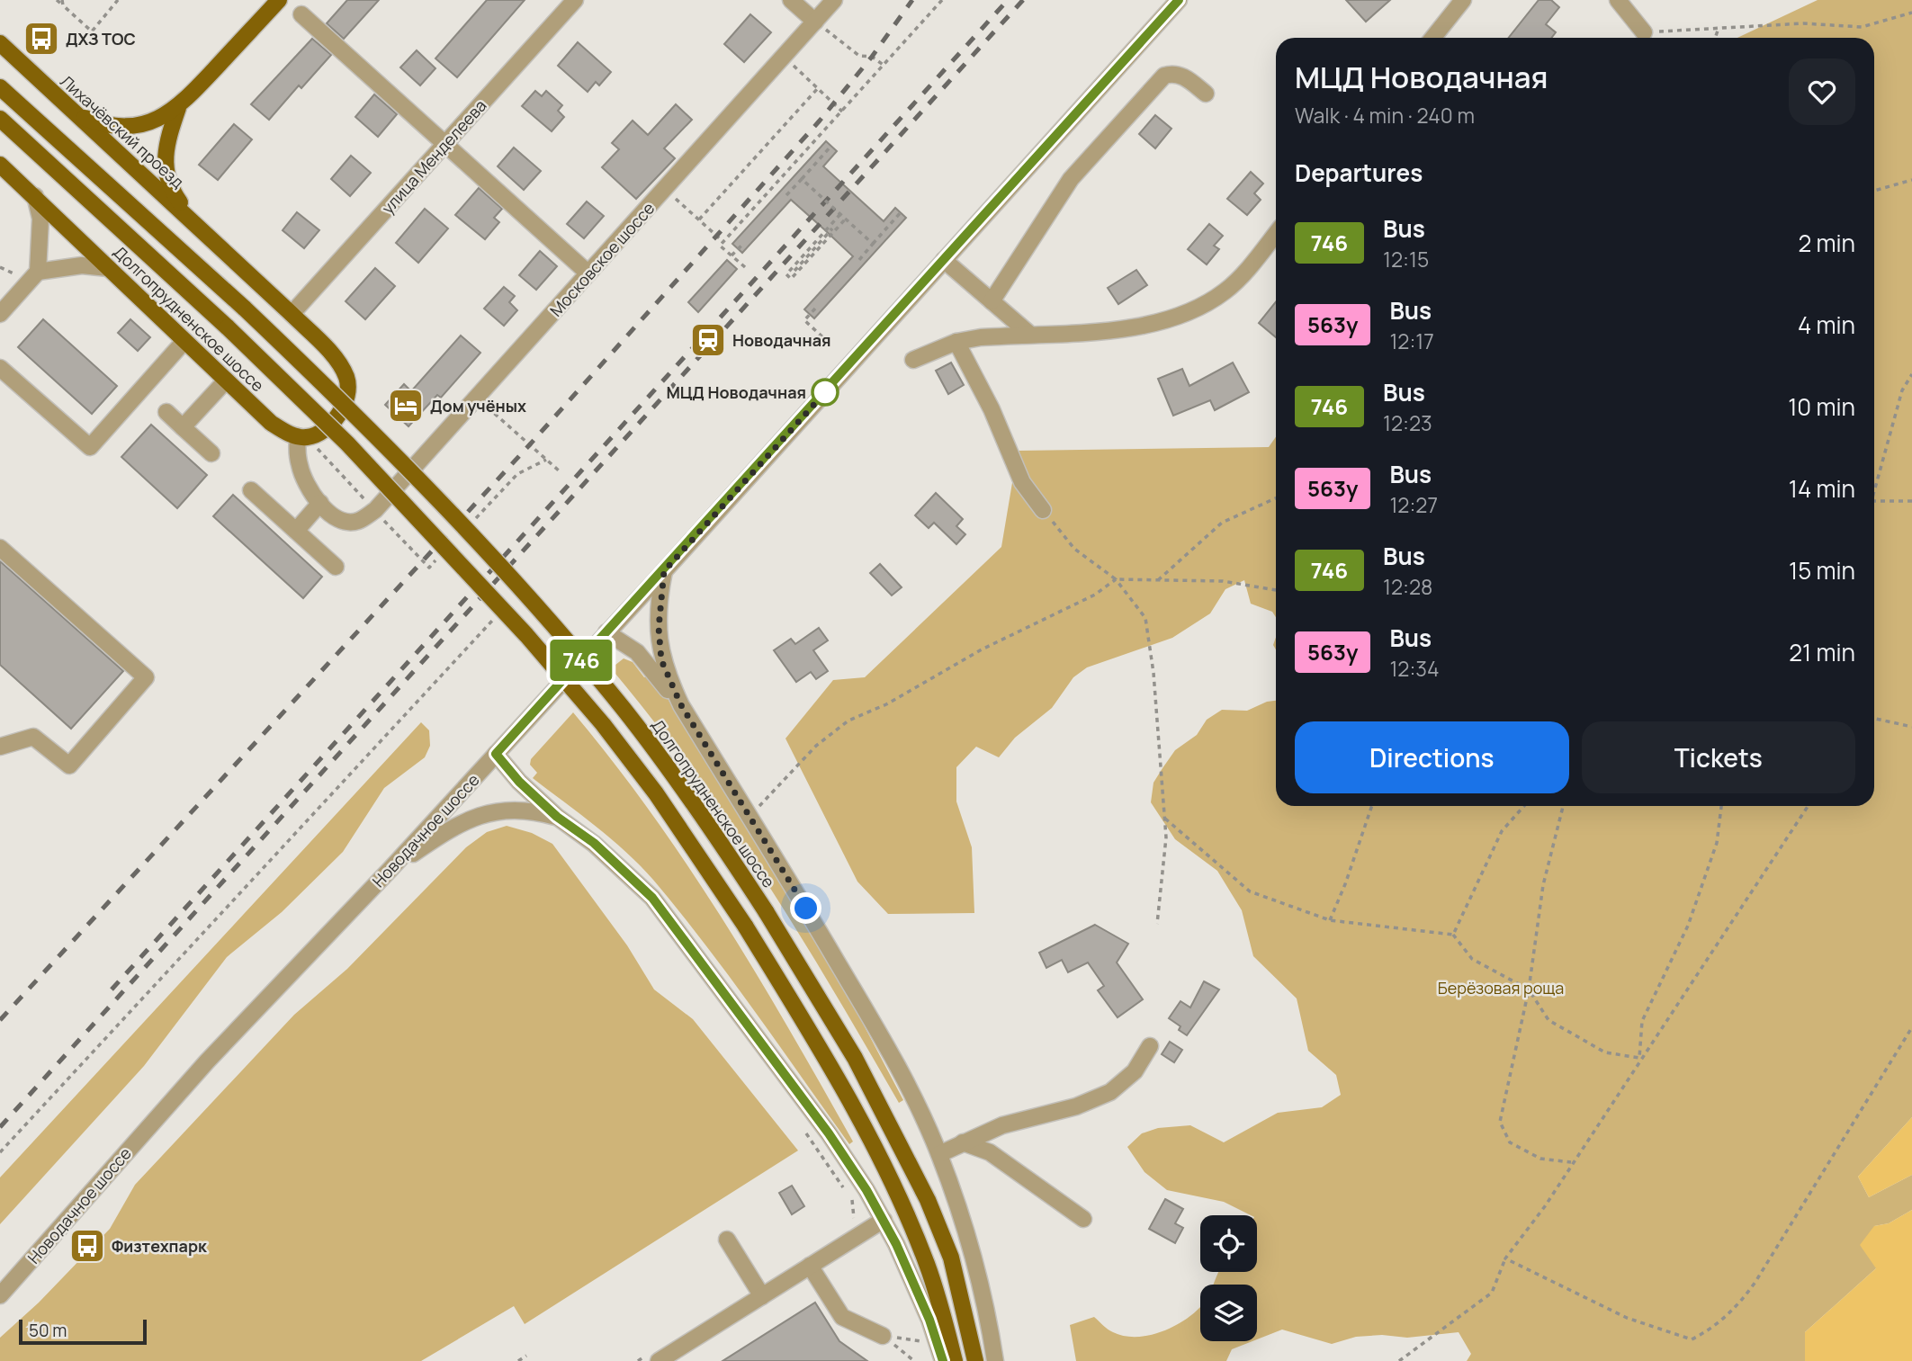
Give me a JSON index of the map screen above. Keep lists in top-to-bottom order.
{
  "streets": {
    "main road": ["Лихачёвский проезд", "Долгопрудненское шоссе"],
    "street": ["улица Менделеева", "Московское шоссе", "Новодачное шоссе"]
  },
  "parks": ["Берёзовая роща"],
  "places": {
    "bus stop": ["ДХЗ ТОС", "Физтехпарк"],
    "station": ["Новодачная"],
    "other": ["МЦД Новодачная"],
    "hotel": ["Дом учёных"]
  },
  "lines": ["bus line 746"],
  "scale_bar": "50 m",
  "page": {
    "on_map": "746",
    "heading": [
      ["МЦД Новодачная", "Walk · 4 min · 240 m"],
      "Departures"
    ],
    "list": [
      {
        "mark": "746",
        "name": "Bus",
        "note": "12:15",
        "value": "2 min"
      },
      {
        "mark": "563у",
        "name": "Bus",
        "note": "12:17",
        "value": "4 min"
      },
      {
        "mark": "746",
        "name": "Bus",
        "note": "12:23",
        "value": "10 min"
      },
      {
        "mark": "563у",
        "name": "Bus",
        "note": "12:27",
        "value": "14 min"
      },
      {
        "mark": "746",
        "name": "Bus",
        "note": "12:28",
        "value": "15 min"
      },
      {
        "mark": "563у",
        "name": "Bus",
        "note": "12:34",
        "value": "21 min"
      }
    ],
    "buttons": ["Directions", "Tickets"],
    "scale": "50 m"
  }
}
